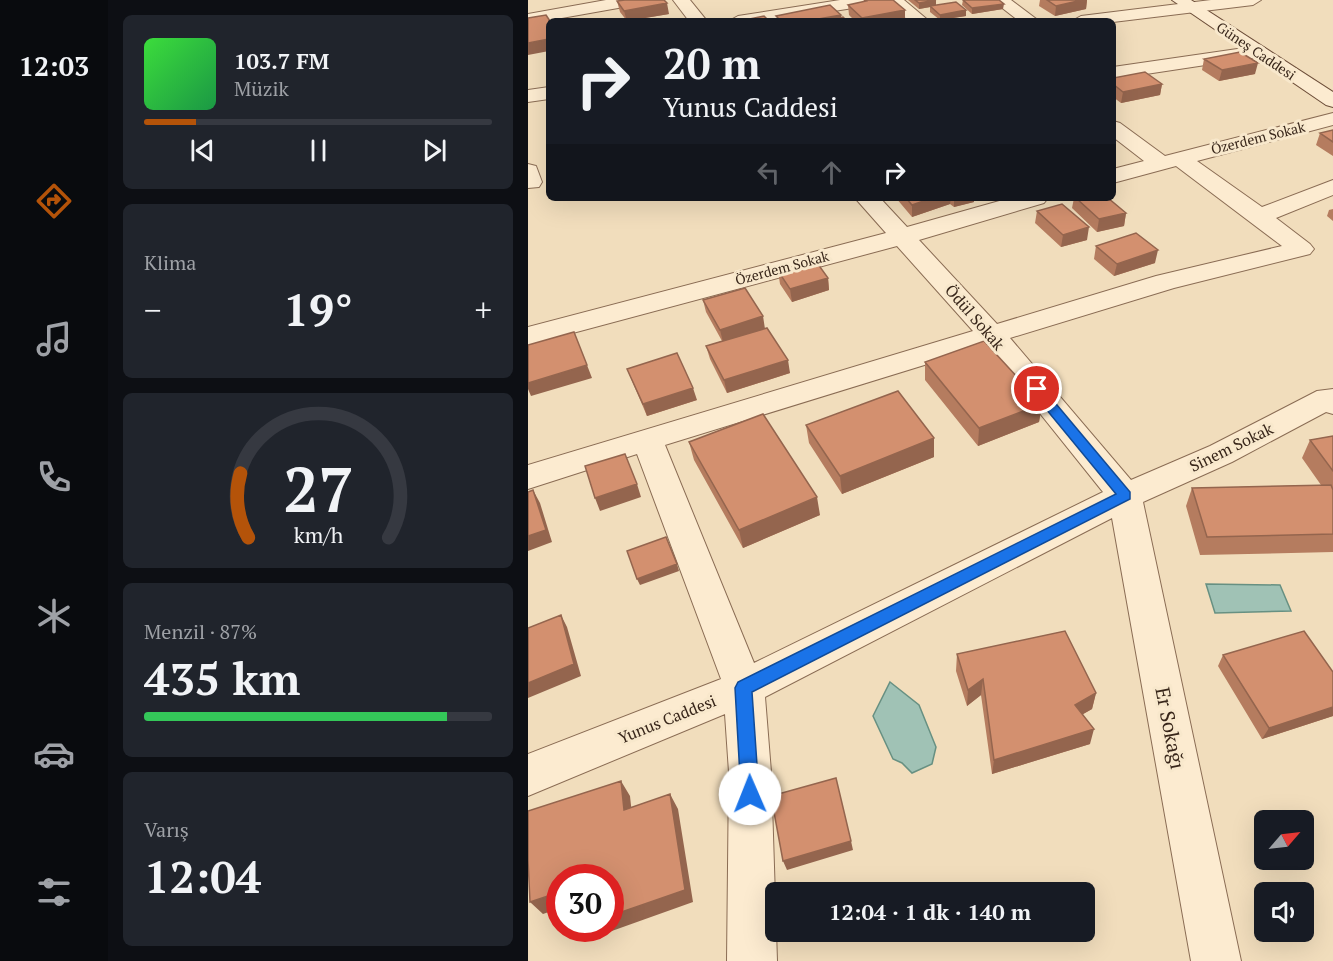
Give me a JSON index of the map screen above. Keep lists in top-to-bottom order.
{
  "streets": {
    "street": [
      "Güneş Caddesi",
      "Özerdem Sokak",
      "Ödül Sokak",
      "Sinem Sokak",
      "Yunus Caddesi",
      "Er Sokağı"
    ]
  },
  "crossings": [
    ["Özerdem Sokak", "Ödül Sokak"],
    ["Ödül Sokak", "Sinem Sokak"],
    ["Ödül Sokak", "Yunus Caddesi"],
    ["Ödül Sokak", "Er Sokağı"],
    ["Sinem Sokak", "Yunus Caddesi"],
    ["Sinem Sokak", "Er Sokağı"],
    ["Yunus Caddesi", "Er Sokağı"]
  ],
  "north": "top right",
  "page": {
    "tabs": "12:03",
    "turn": ["20 m", "Yunus Caddesi"],
    "song": ["103.7 FM", "Müzik"],
    "tile": [
      "Klima",
      ["Menzil · 87%", "435 km"],
      ["Varış", "12:04"]
    ],
    "heat": ["−", "19°", "+"],
    "limit": "30",
    "trip": "12:04 · 1 dk · 140 m",
    "gauge": ["27", "km/h"]
  }
}
